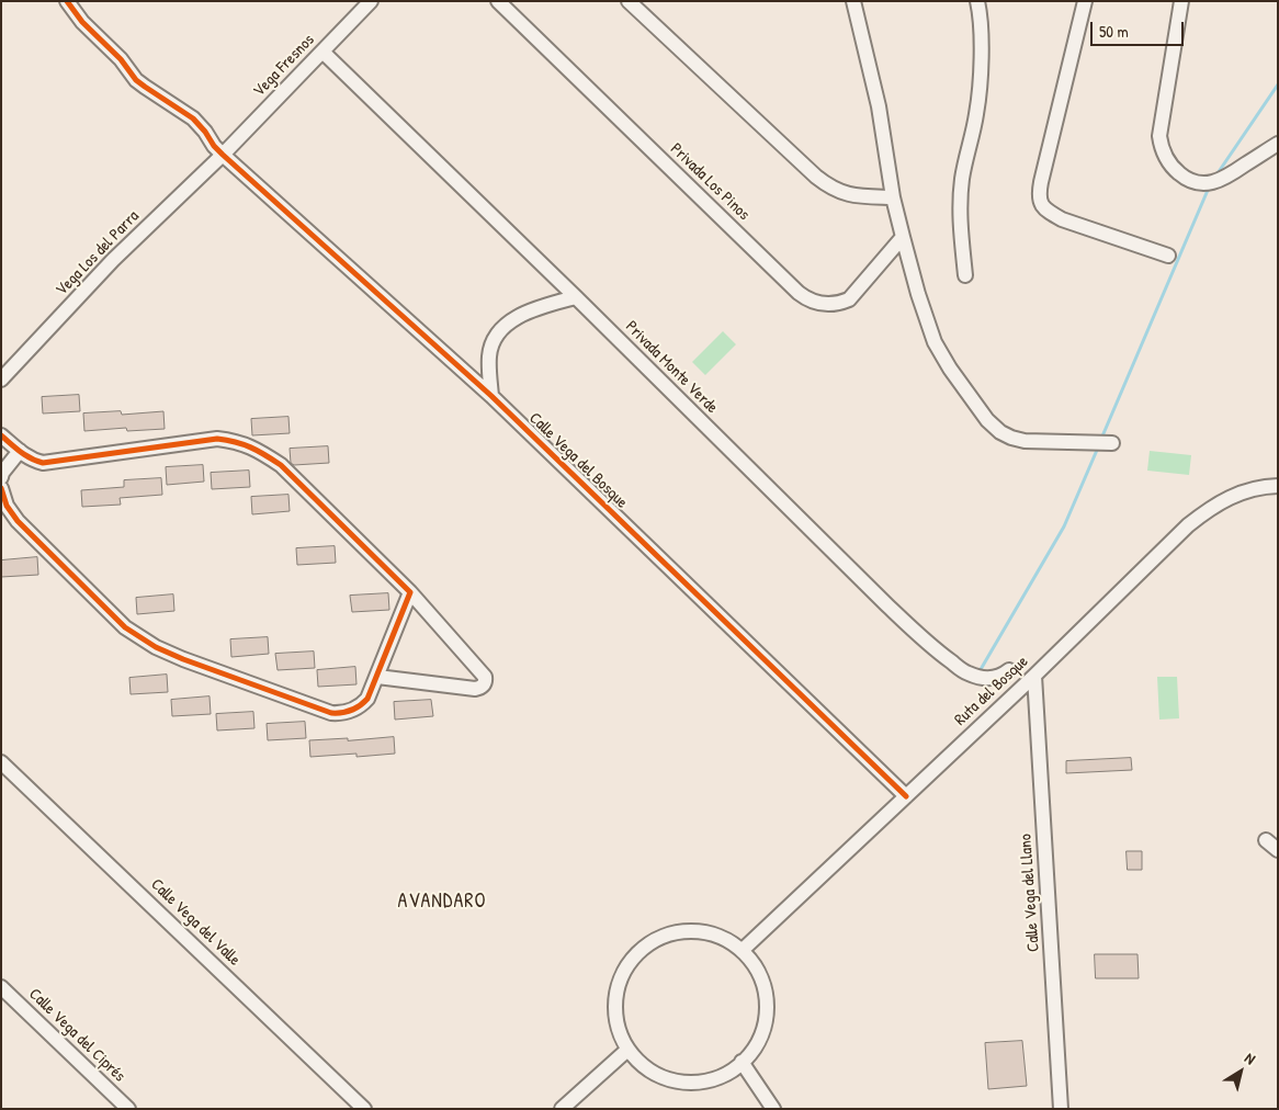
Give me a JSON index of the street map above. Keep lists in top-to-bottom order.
{
  "streets": {
    "street": [
      "Vega Fresnos",
      "Privada Los Pinos",
      "Vega Los del Parra",
      "Privada Monte Verde",
      "Calle Vega del Bosque",
      "Ruta del Bosque",
      "Calle Vega del Llano",
      "Calle Vega del Valle",
      "Calle Vega del Ciprés"
    ]
  },
  "crossings": [
    ["Vega Fresnos", "Vega Los del Parra"],
    ["Vega Fresnos", "Privada Monte Verde"],
    ["Vega Fresnos", "Calle Vega del Bosque"],
    ["Vega Los del Parra", "Calle Vega del Bosque"],
    ["Calle Vega del Bosque", "Ruta del Bosque"],
    ["Ruta del Bosque", "Calle Vega del Llano"]
  ],
  "districts": ["AVANDARO"],
  "scale_bar": "50 m",
  "north": "top right"
}
